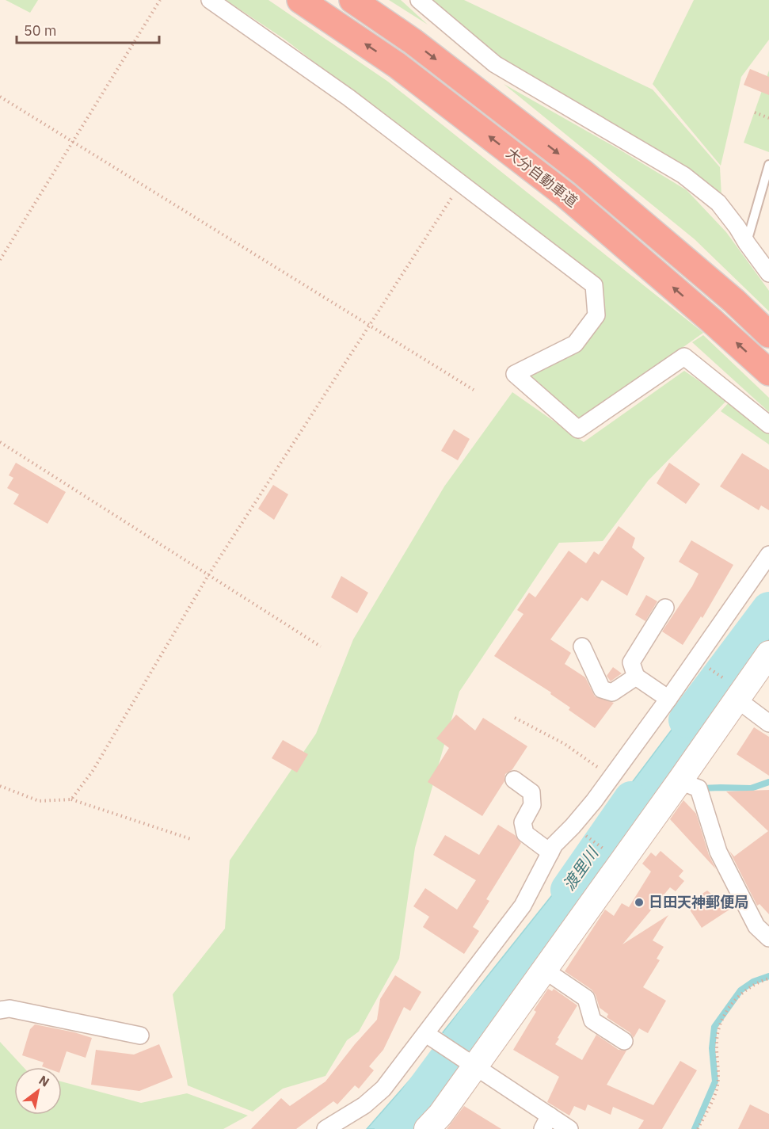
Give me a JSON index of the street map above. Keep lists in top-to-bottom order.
{
  "streets": {
    "highway": ["大分自動車道"]
  },
  "water": ["渡里川"],
  "places": ["日田天神郵便局"],
  "scale_bar": "50 m",
  "north": "top right"
}
